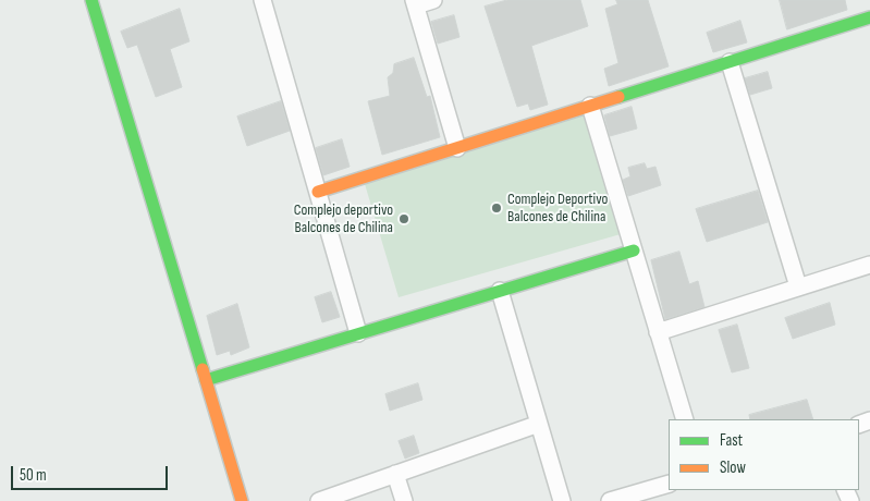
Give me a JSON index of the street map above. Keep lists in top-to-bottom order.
{
  "places": ["Complejo Deportivo Balcones de Chilina", "Complejo deportivo Balcones de Chilina"],
  "legend": ["Fast", "Slow"],
  "scale_bar": "50 m"
}
